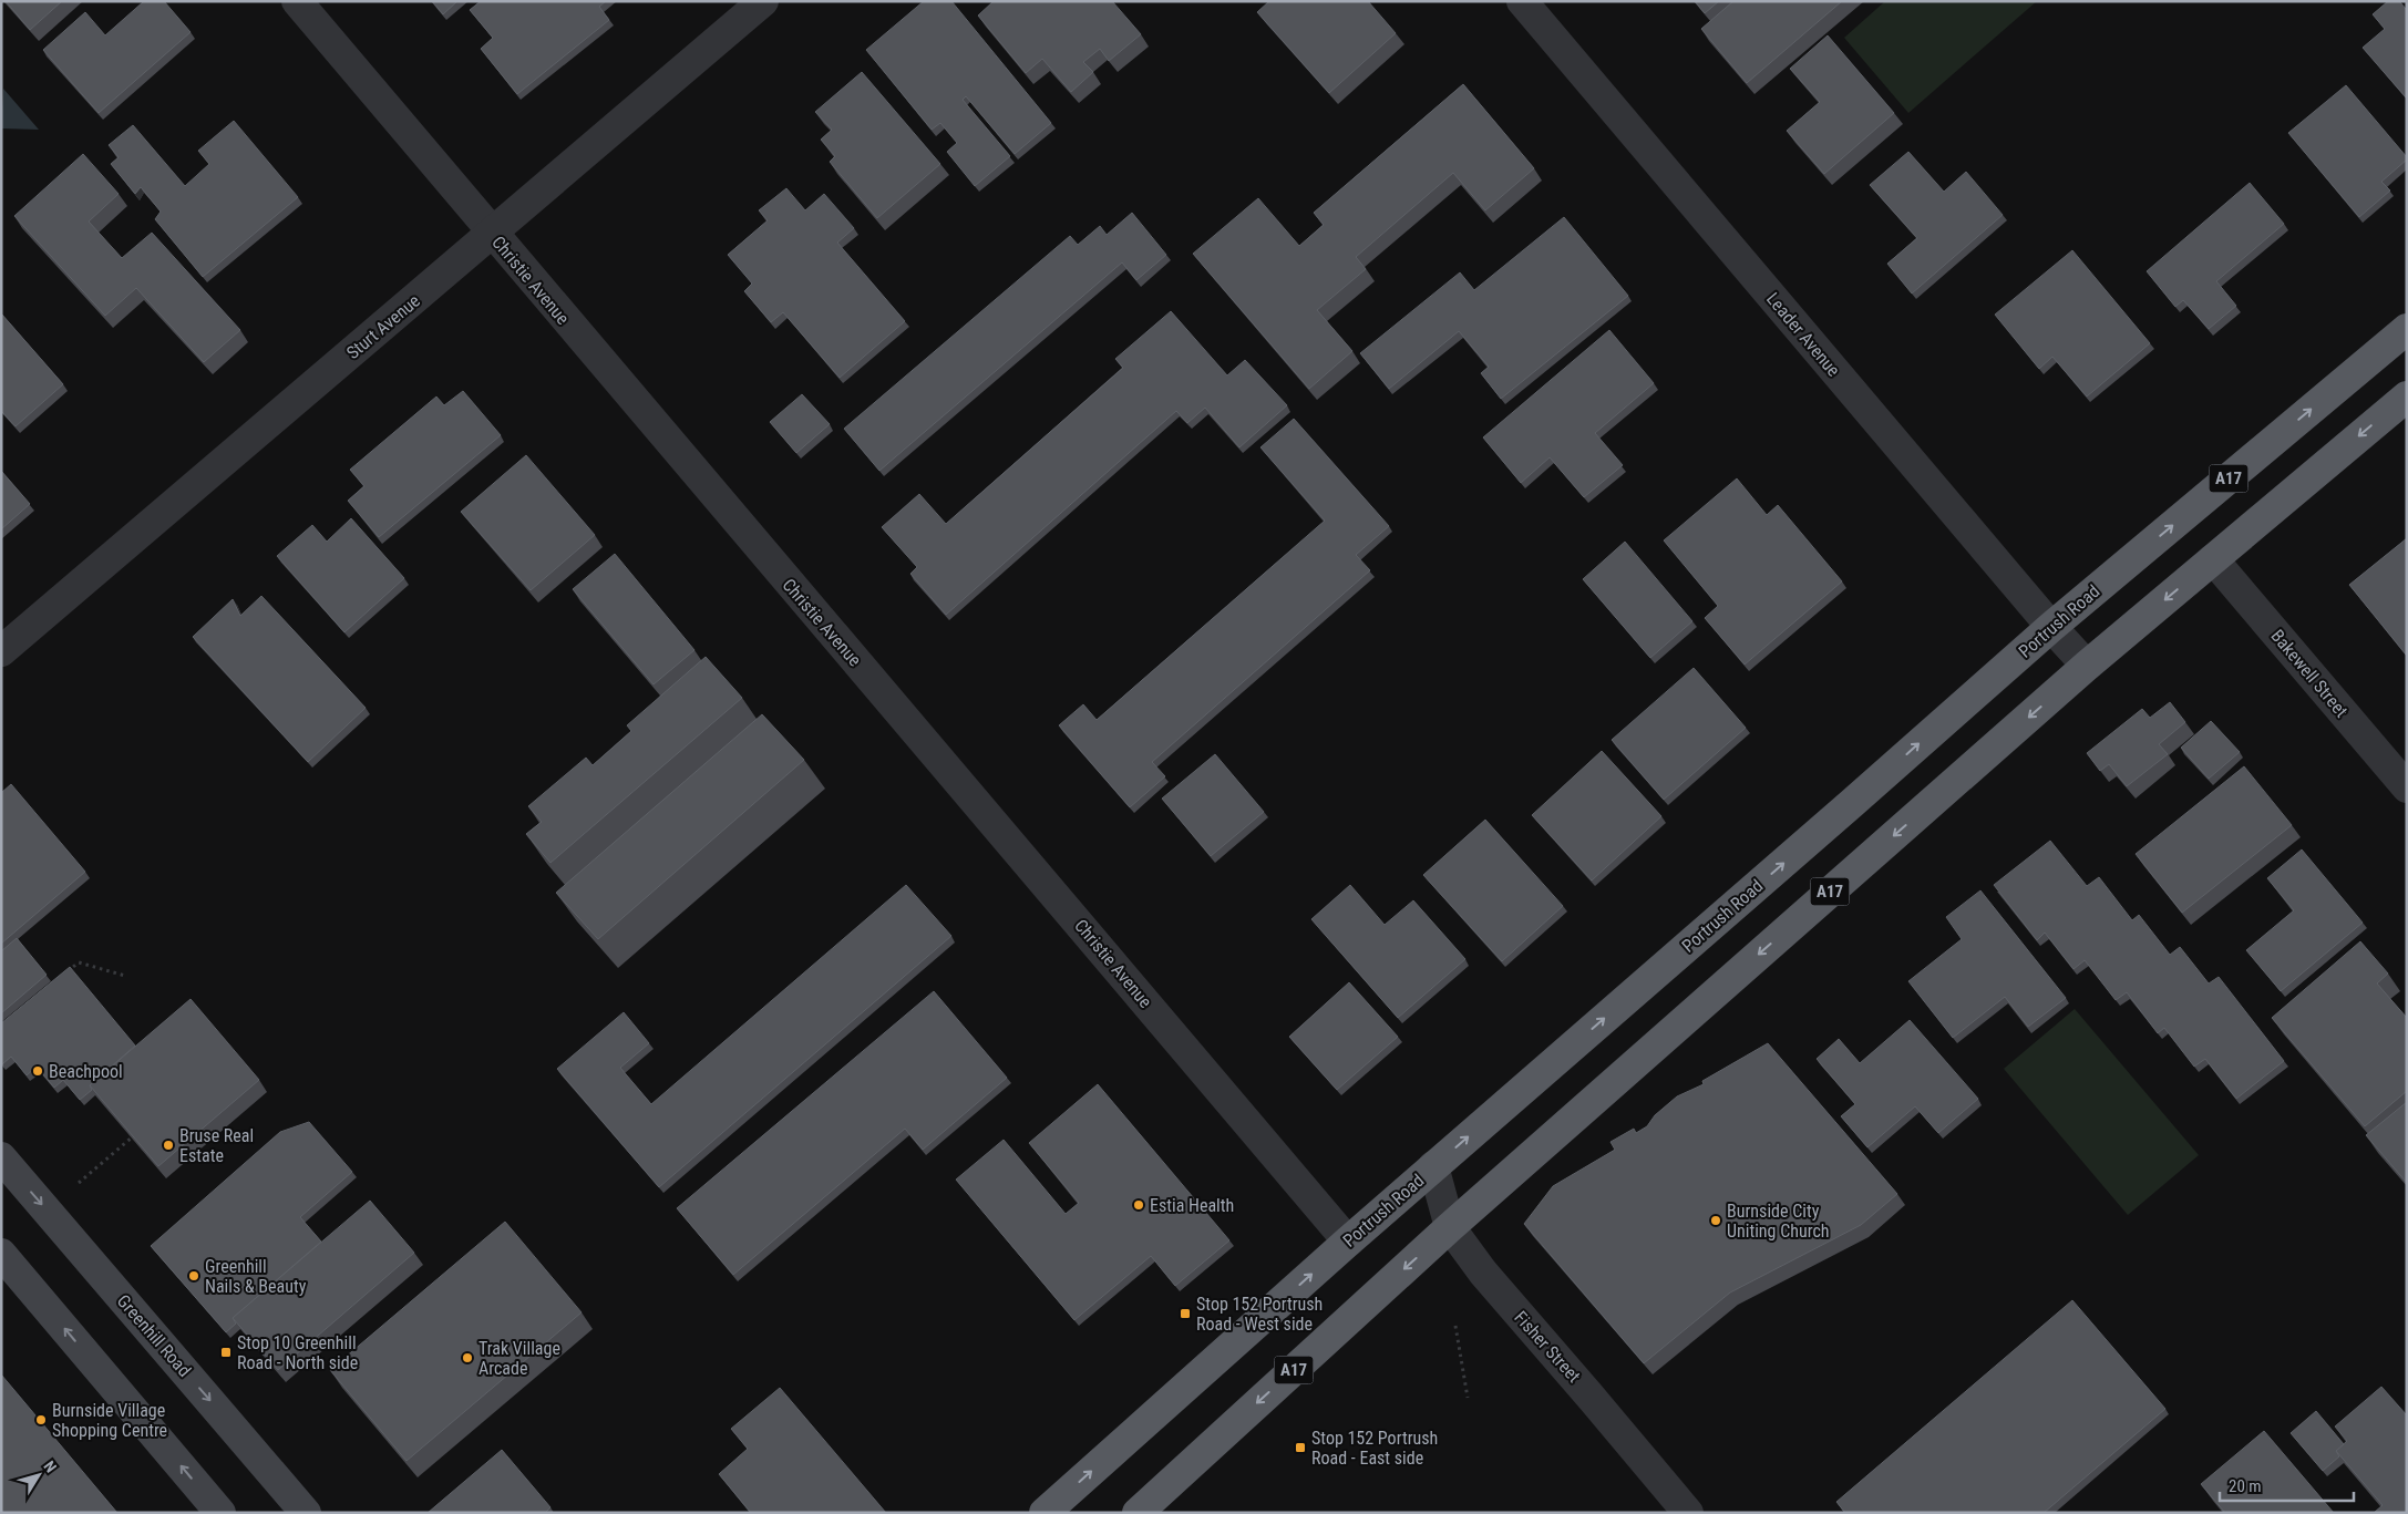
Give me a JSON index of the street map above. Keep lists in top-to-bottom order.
{
  "streets": {
    "highway": ["A17", "Portrush Road"],
    "main road": ["Greenhill Road"],
    "street": [
      "Christie Avenue",
      "Sturt Avenue",
      "Leader Avenue",
      "Bakewell Street",
      "Fisher Street"
    ]
  },
  "crossings": [
    ["Christie Avenue", "Sturt Avenue"],
    ["Christie Avenue", "Portrush Road"],
    ["Leader Avenue", "A17"],
    ["Leader Avenue", "Portrush Road"],
    ["A17", "Bakewell Street"],
    ["A17", "Fisher Street"],
    ["Portrush Road", "Fisher Street"]
  ],
  "places": {
    "other": [
      "Beachpool",
      "Bruse Real Estate",
      "Estia Health",
      "Burnside City Uniting Church",
      "Greenhill Nails & Beauty",
      "Trak Village Arcade",
      "Burnside Village Shopping Centre"
    ],
    "transit": ["Stop 152 Portrush Road - West side", "Stop 10 Greenhill Road - North side", "Stop 152 Portrush Road - East side"]
  },
  "scale_bar": "20 m",
  "north": "top right"
}
